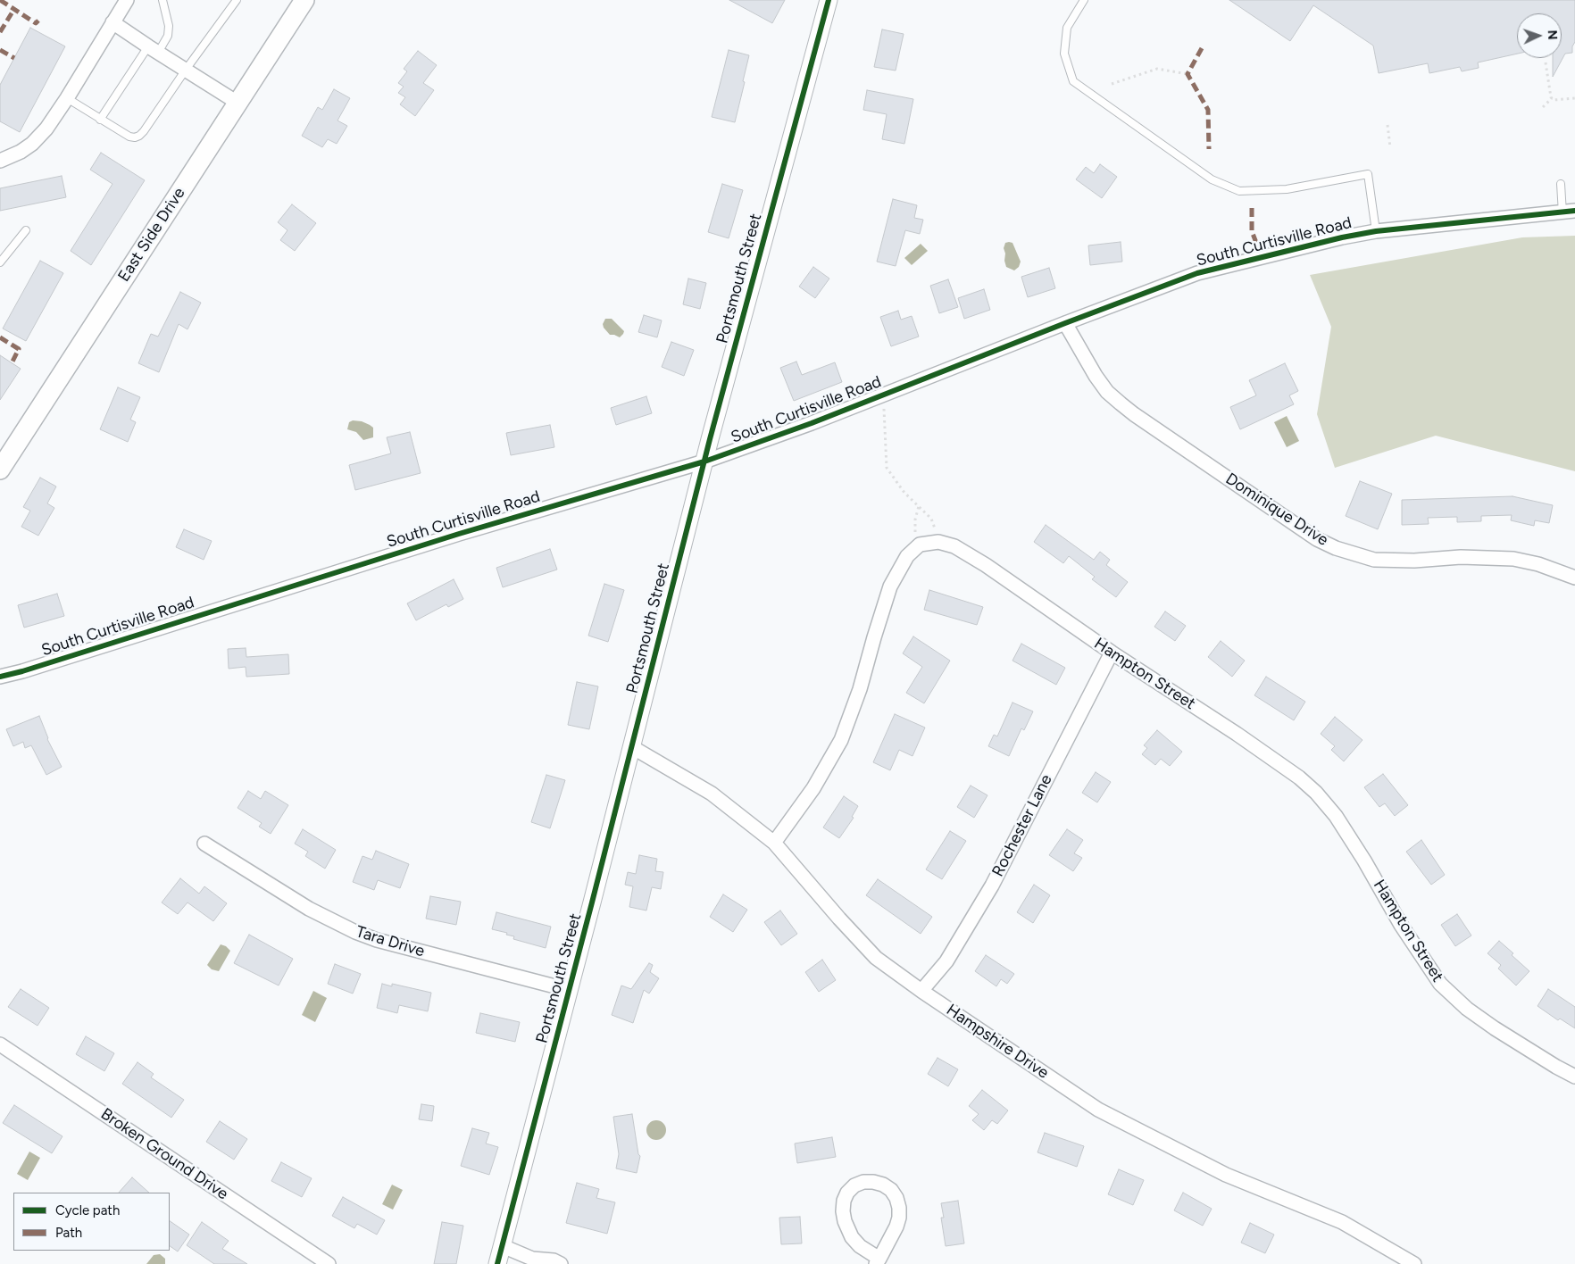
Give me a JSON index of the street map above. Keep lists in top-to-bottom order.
{
  "streets": {
    "main road": ["East Side Drive"],
    "street": [
      "South Curtisville Road",
      "Portsmouth Street",
      "Dominique Drive",
      "Hampton Street",
      "Rochester Lane",
      "Tara Drive",
      "Hampshire Drive",
      "Broken Ground Drive"
    ]
  },
  "crossings": [
    ["South Curtisville Road", "Portsmouth Street"],
    ["South Curtisville Road", "Dominique Drive"],
    ["Portsmouth Street", "Tara Drive"],
    ["Portsmouth Street", "Hampshire Drive"],
    ["Hampton Street", "Rochester Lane"],
    ["Rochester Lane", "Hampshire Drive"]
  ],
  "legend": ["Cycle path", "Path"],
  "north": "right"
}
